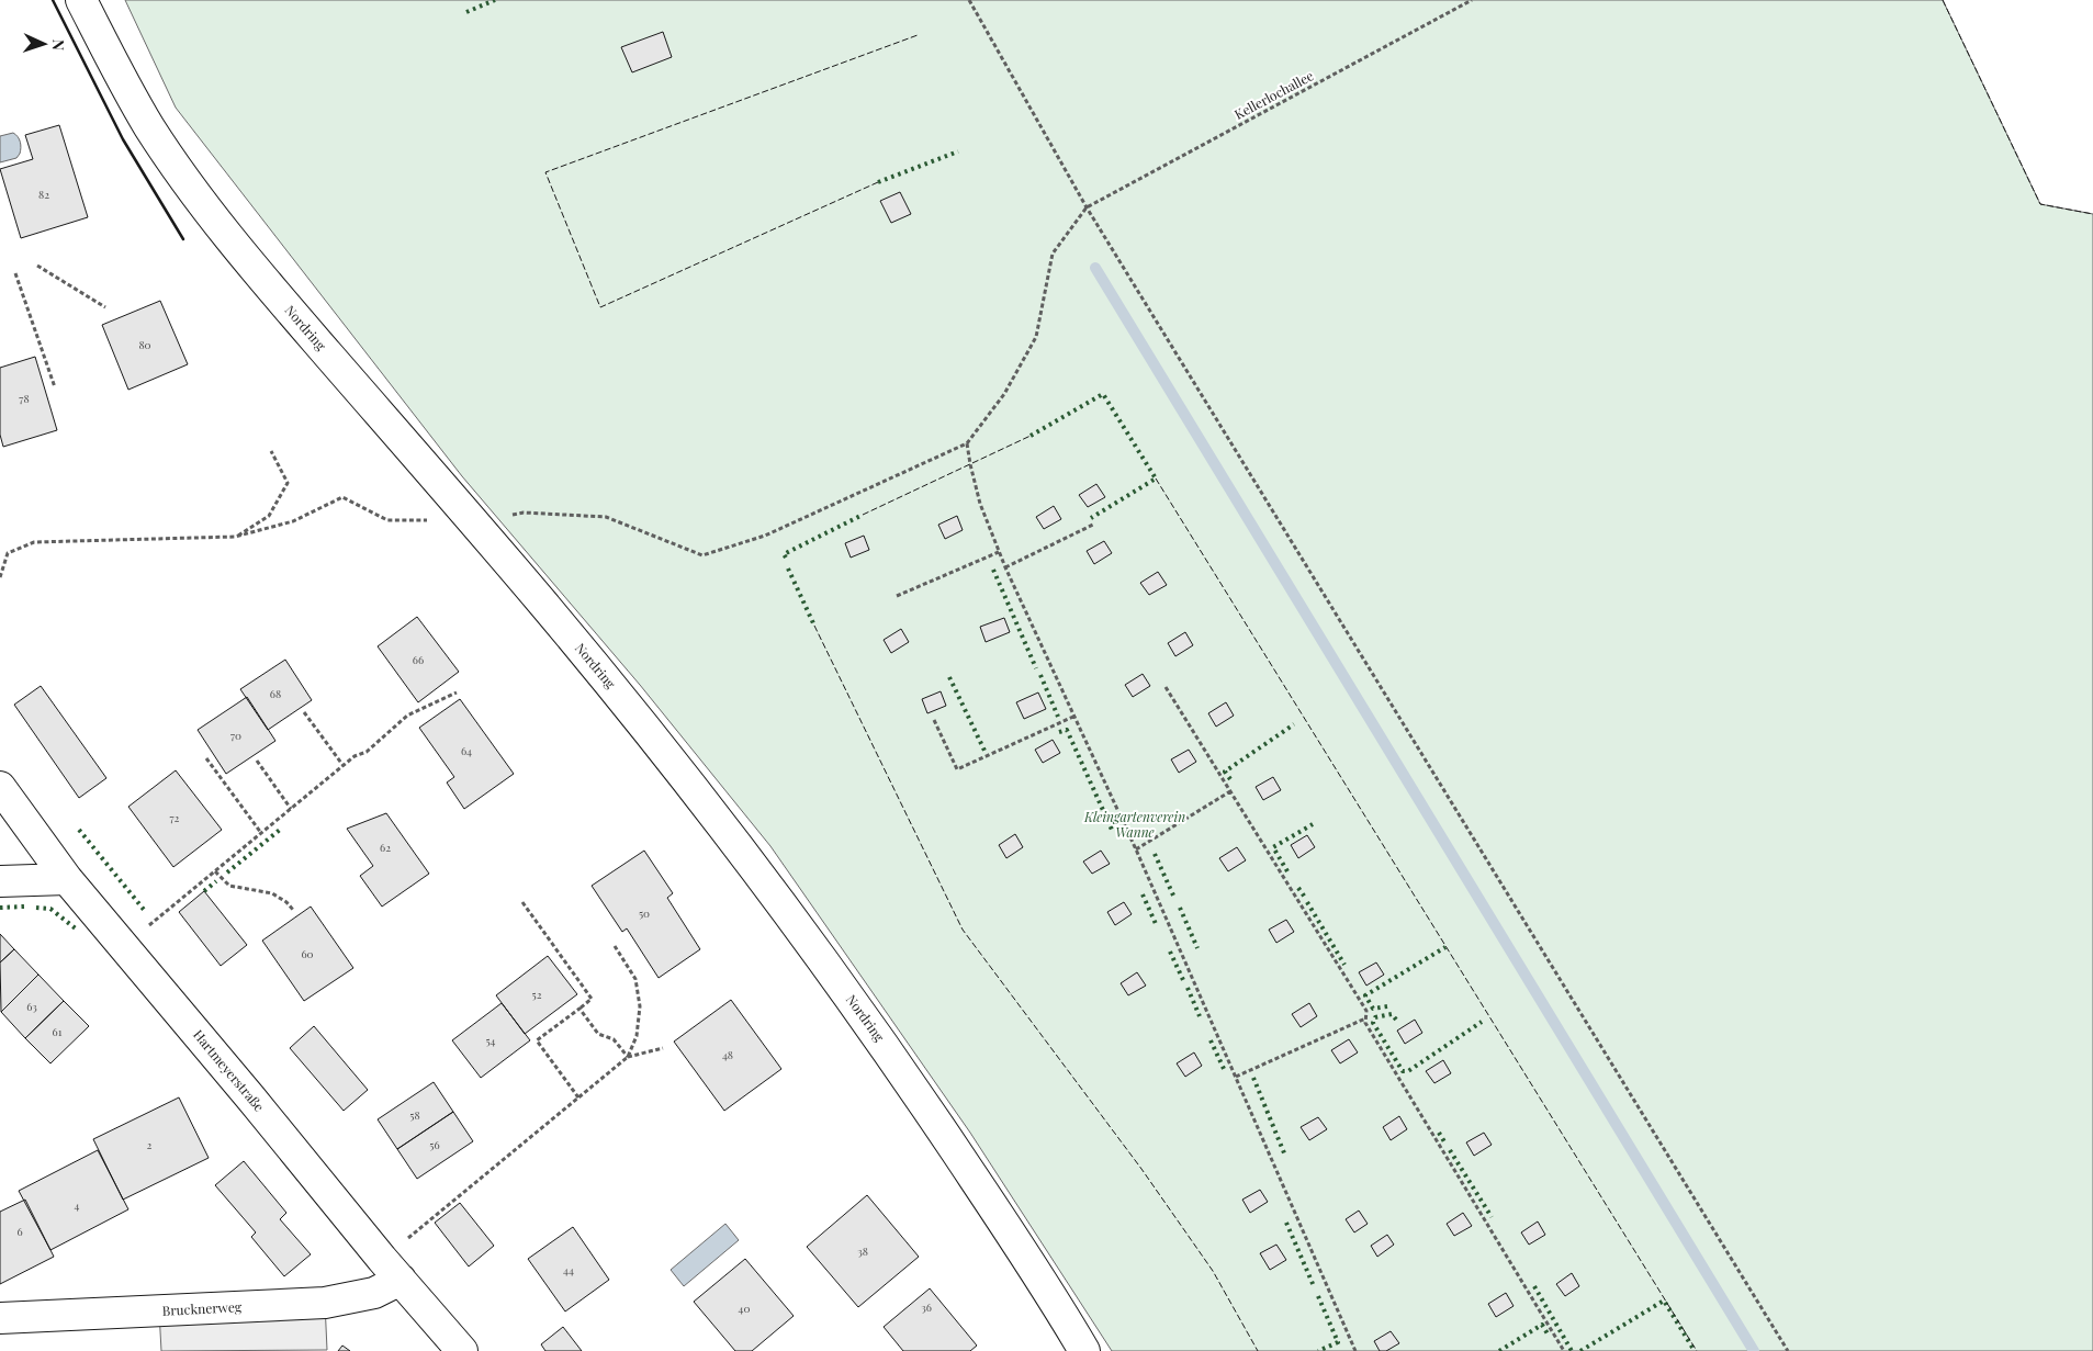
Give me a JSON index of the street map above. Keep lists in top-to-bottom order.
{
  "streets": {
    "street": ["Nordring", "Hartmeyerstraße", "Brucknerweg"],
    "path": ["Kellerlochallee"]
  },
  "crossings": [
    ["Hartmeyerstraße", "Brucknerweg"]
  ],
  "parks": ["Kleingartenverein Wanne"],
  "house_numbers": [
    "82",
    "80",
    "78",
    "66",
    "68",
    "70",
    "64",
    "72",
    "62",
    "50",
    "60",
    "52",
    "63",
    "61",
    "54",
    "48",
    "58",
    "2",
    "56",
    "4",
    "6",
    "38",
    "44",
    "36",
    "40"
  ],
  "north": "right"
}
